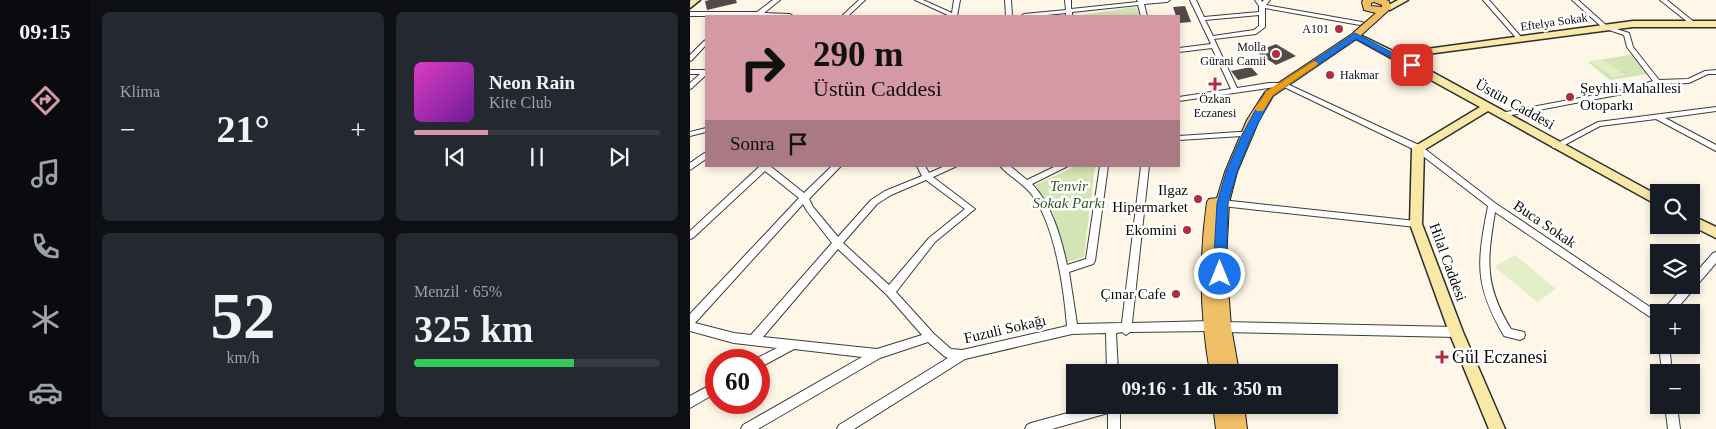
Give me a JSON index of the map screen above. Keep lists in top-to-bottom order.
{
  "streets": {
    "street": [
      "Eftelya Sokak",
      "Üstün Caddesi",
      "Buca Sokak",
      "Hilal Caddesi",
      "Fuzuli Sokağı"
    ]
  },
  "crossings": [
    ["Eftelya Sokak", "Üstün Caddesi"],
    ["Buca Sokak", "Hilal Caddesi"]
  ],
  "parks": ["Tenvir Sokak Parkı"],
  "places": {
    "other": [
      "A101",
      "Molla Gürani Camii",
      "Hakmar",
      "Şeyhli Mahallesi Otoparkı",
      "Ilgaz Hipermarket",
      "Ekomini",
      "Çınar Cafe"
    ],
    "health": ["Özkan Eczanesi", "Gül Eczanesi"]
  },
  "page": {
    "tabs": "09:15",
    "tile": [
      "Klima",
      ["52", "km/h"],
      ["Menzil · 65%", "325 km"]
    ],
    "turn": ["290 m", "Üstün Caddesi"],
    "song": ["Neon Rain", "Kite Club"],
    "heat": ["−", "21°", "+"],
    "then": "Sonra",
    "map_buttons": ["+", "−"],
    "limit": "60",
    "trip": "09:16 · 1 dk · 350 m"
  }
}
